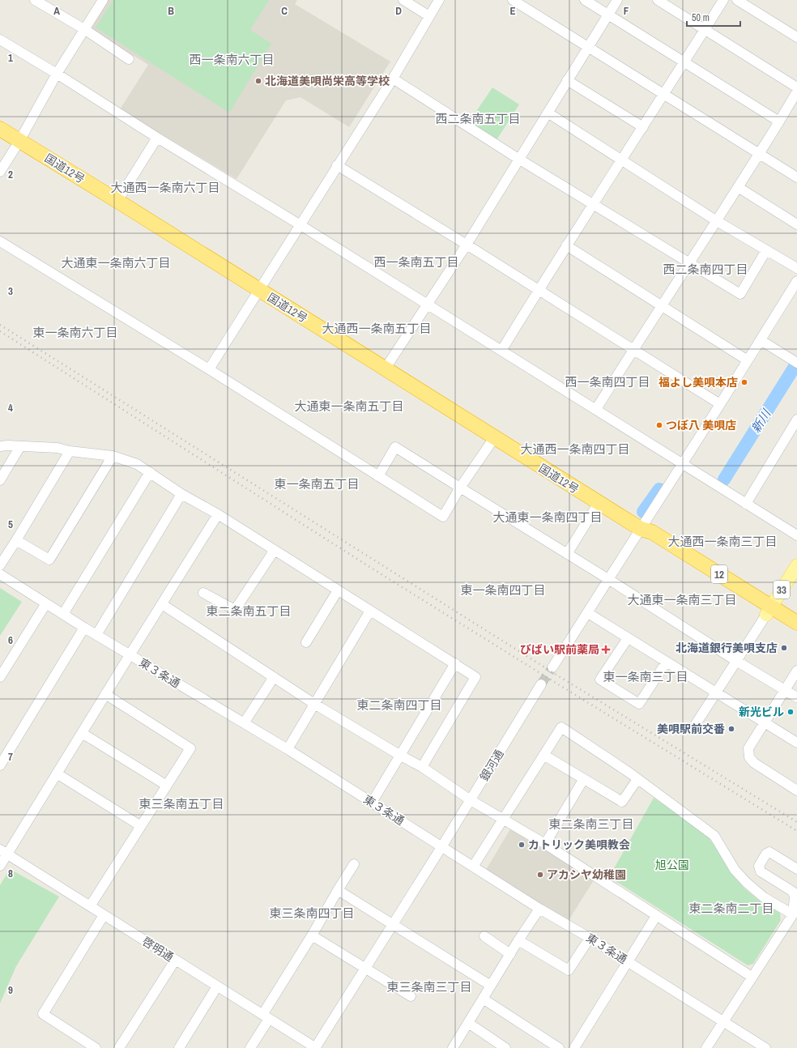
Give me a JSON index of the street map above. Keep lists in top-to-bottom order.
{
  "streets": {
    "highway": ["国道12号", "12"],
    "main road": ["33"],
    "street": ["東３条通", "銀河通", "啓明通"]
  },
  "crossings": [
    ["国道12号", "33"],
    ["東３条通", "銀河通"],
    ["銀河通", "啓明通"]
  ],
  "districts": [
    "西一条南六丁目",
    "西二条南五丁目",
    "大通西一条南六丁目",
    "西一条南五丁目",
    "大通東一条南六丁目",
    "西二条南四丁目",
    "大通西一条南五丁目",
    "東一条南六丁目",
    "西一条南四丁目",
    "大通東一条南五丁目",
    "大通西一条南四丁目",
    "東一条南五丁目",
    "大通東一条南四丁目",
    "大通西一条南三丁目",
    "東一条南四丁目",
    "大通東一条南三丁目",
    "東二条南五丁目",
    "東一条南三丁目",
    "東二条南四丁目",
    "東三条南五丁目",
    "東二条南三丁目",
    "東二条南二丁目",
    "東三条南四丁目",
    "東三条南三丁目"
  ],
  "water": ["新川"],
  "parks": ["旭公園"],
  "places": {
    "other": [
      "北海道美唄尚栄高等学校",
      "福よし美唄本店",
      "つぼ八 美唄店",
      "北海道銀行美唄支店",
      "新光ビル",
      "美唄駅前交番",
      "カトリック美唄教会",
      "アカシヤ幼稚園"
    ],
    "health": ["びばい駅前薬局"]
  },
  "scale_bar": "50 m",
  "grid": {
    "columns": [
      "A",
      "B",
      "C",
      "D",
      "E",
      "F"
    ],
    "rows": [
      "1",
      "2",
      "3",
      "4",
      "5",
      "6",
      "7",
      "8",
      "9"
    ]
  }
}
